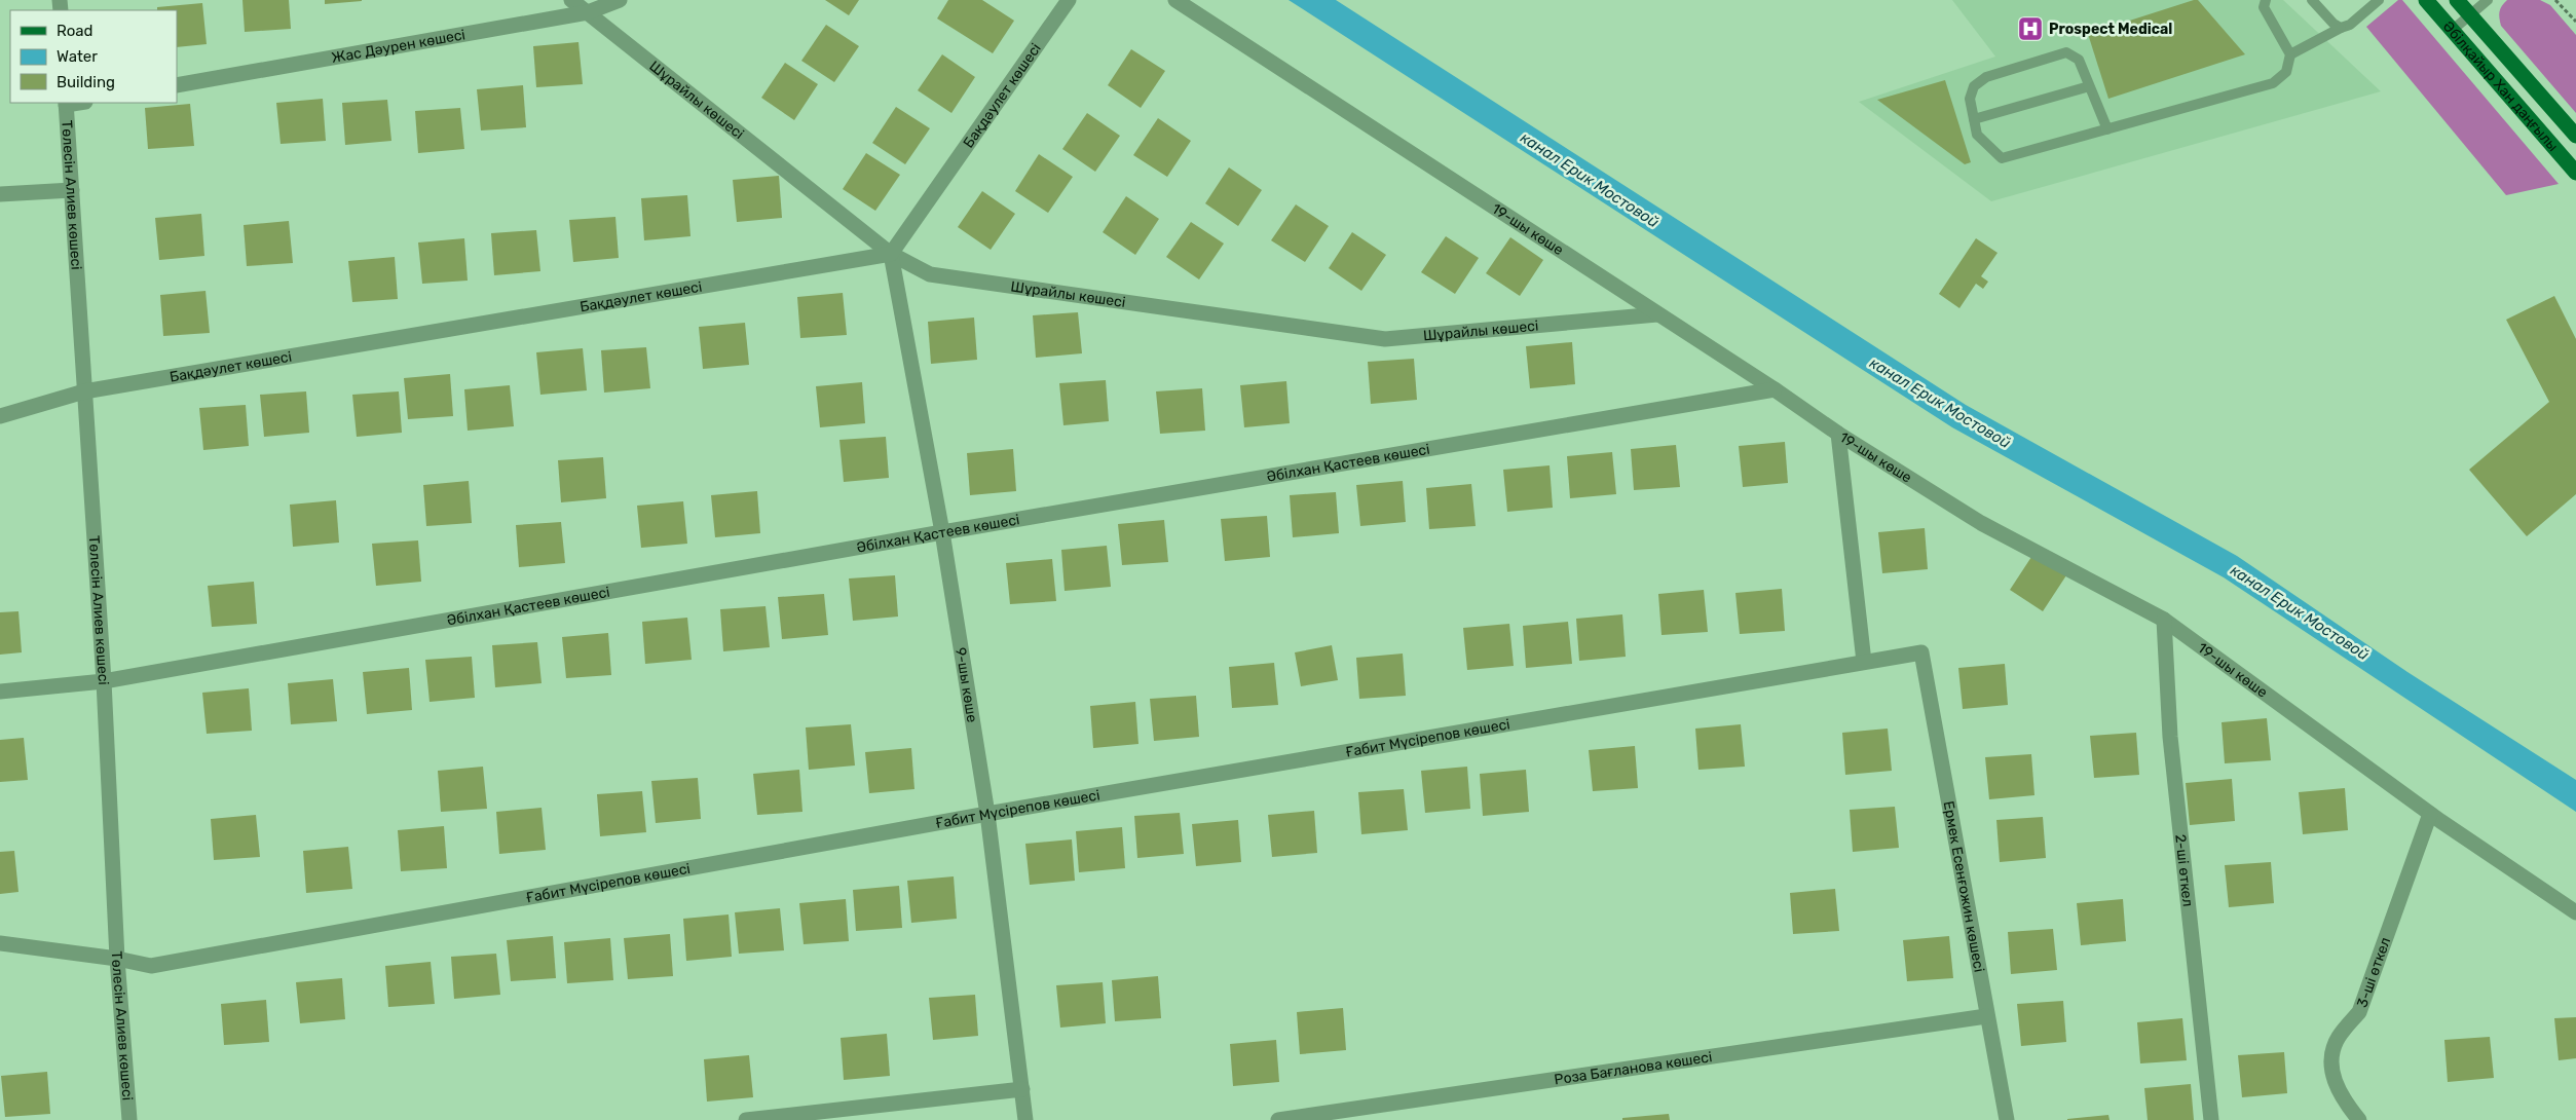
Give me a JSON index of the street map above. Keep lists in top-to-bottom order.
{
  "streets": {
    "main road": ["Әбілқайыр Хан даңғылы"],
    "street": [
      "Жас Дәурен көшесі",
      "Бақдәулет көшесi",
      "Шұрайлы көшесі",
      "Төлесін Алиев көшесі",
      "19-шы көше",
      "Әбілхан Қастеев көшесi",
      "9-шы көше",
      "Ғабит Мүсірепов көшесi",
      "2-шi өткел",
      "Ермек Есенғожин көшесі",
      "3-шi өткел",
      "Роза Бағланова көшесi"
    ]
  },
  "crossings": [
    ["Жас Дәурен көшесі", "Шұрайлы көшесі"],
    ["Бақдәулет көшесi", "Шұрайлы көшесі"],
    ["Бақдәулет көшесi", "Төлесін Алиев көшесі"],
    ["Бақдәулет көшесi", "9-шы көше"],
    ["Шұрайлы көшесі", "19-шы көше"],
    ["Шұрайлы көшесі", "9-шы көше"],
    ["Төлесін Алиев көшесі", "Әбілхан Қастеев көшесi"],
    ["Төлесін Алиев көшесі", "Ғабит Мүсірепов көшесi"],
    ["19-шы көше", "Әбілхан Қастеев көшесi"],
    ["19-шы көше", "2-шi өткел"],
    ["19-шы көше", "3-шi өткел"],
    ["Әбілхан Қастеев көшесi", "9-шы көше"],
    ["9-шы көше", "Ғабит Мүсірепов көшесi"],
    ["Ғабит Мүсірепов көшесi", "Ермек Есенғожин көшесі"],
    ["Ермек Есенғожин көшесі", "Роза Бағланова көшесi"]
  ],
  "water": ["канал Ерик Мостовой"],
  "places": {
    "hospital": ["Prospect Medical"]
  },
  "legend": ["Road", "Water", "Building"]
}
